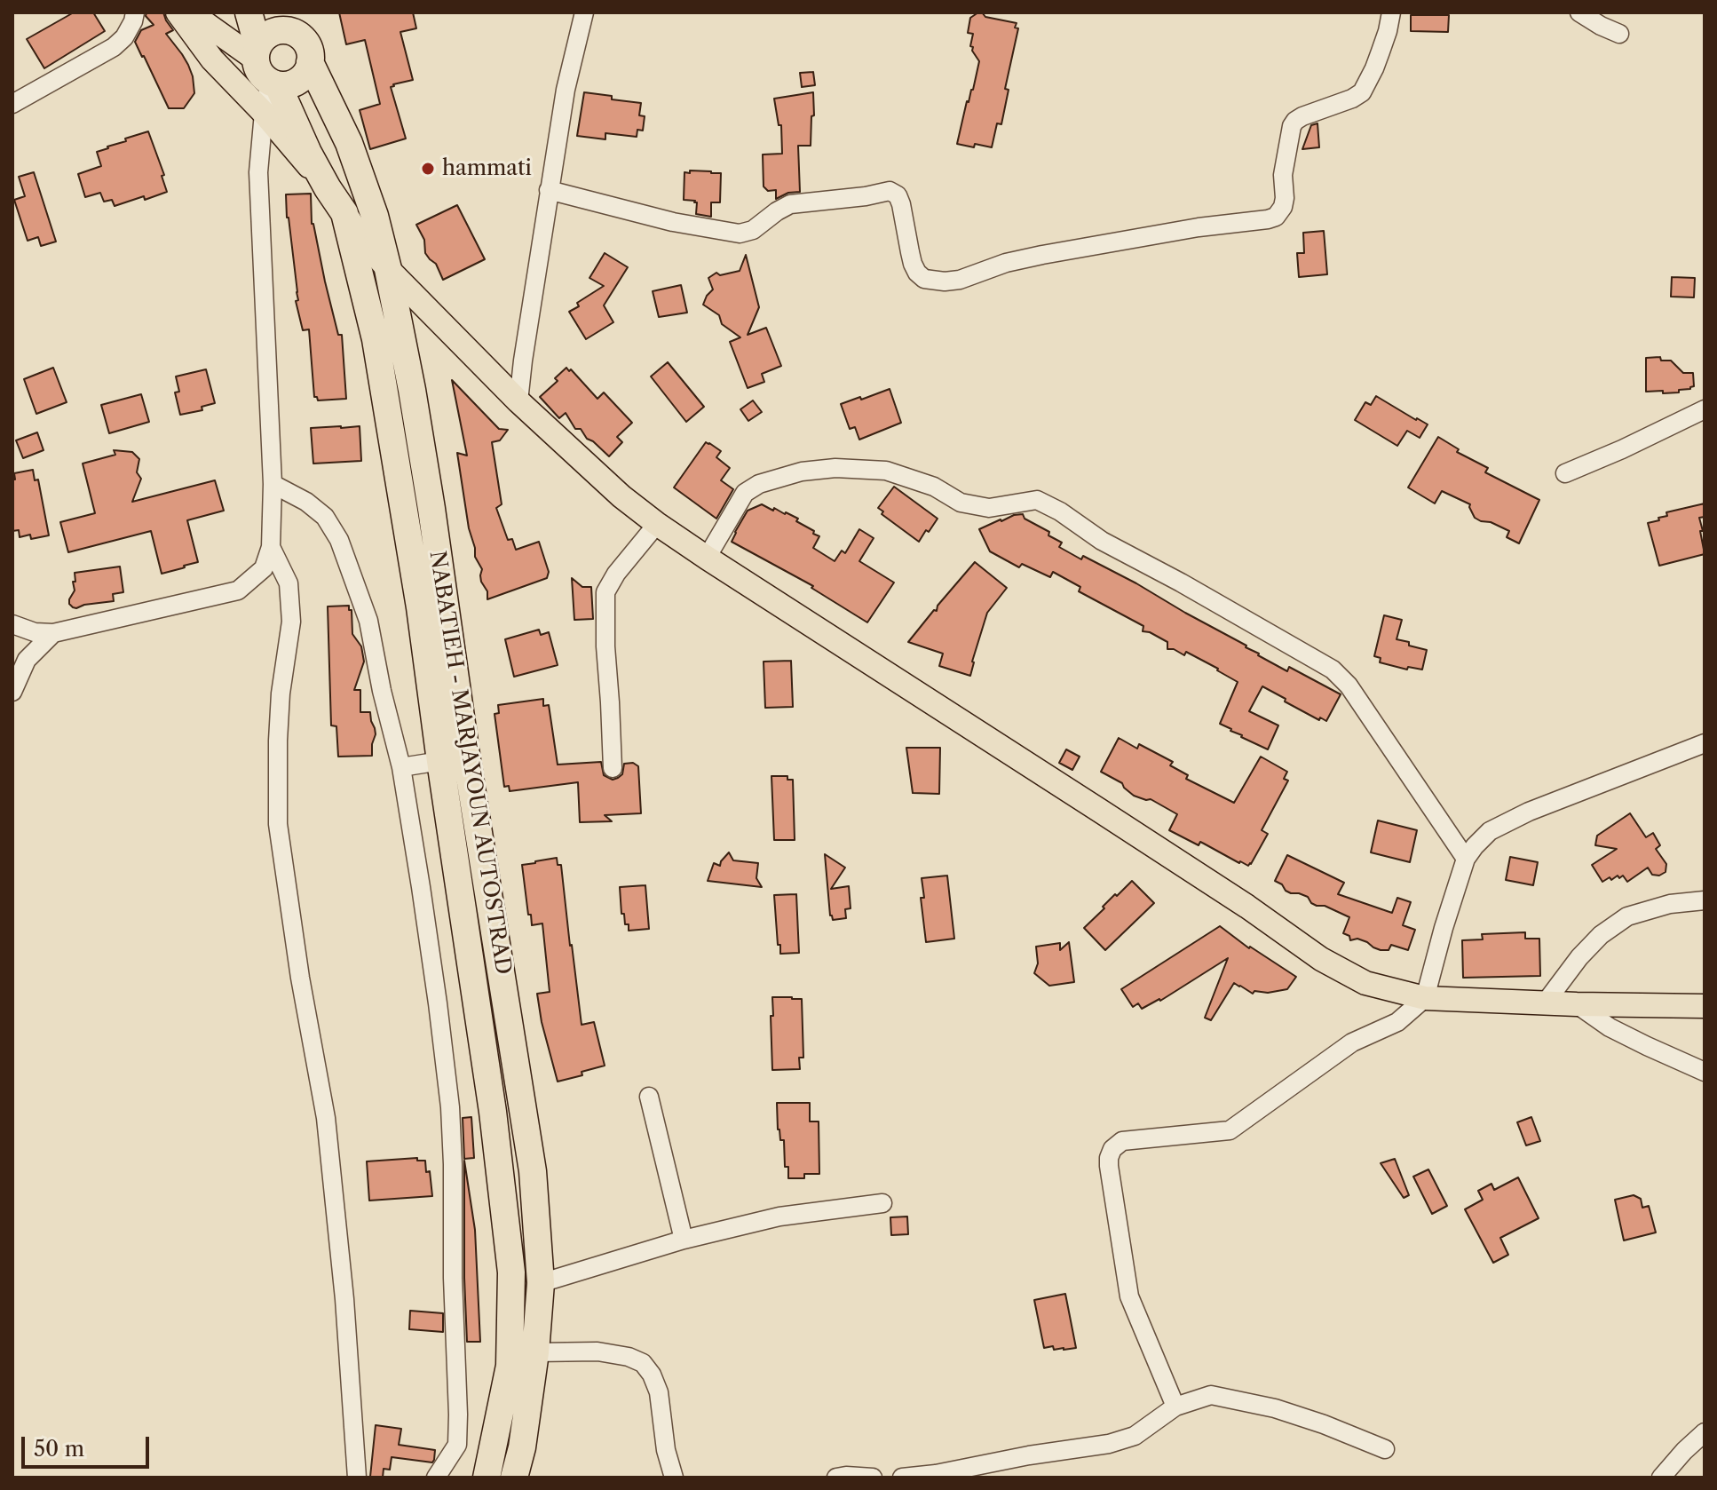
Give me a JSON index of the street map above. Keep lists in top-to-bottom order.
{
  "streets": {
    "highway": ["NABATIEH - MARJAYOUN AUTOSTRAD"]
  },
  "places": ["hammati"],
  "scale_bar": "50 m"
}
